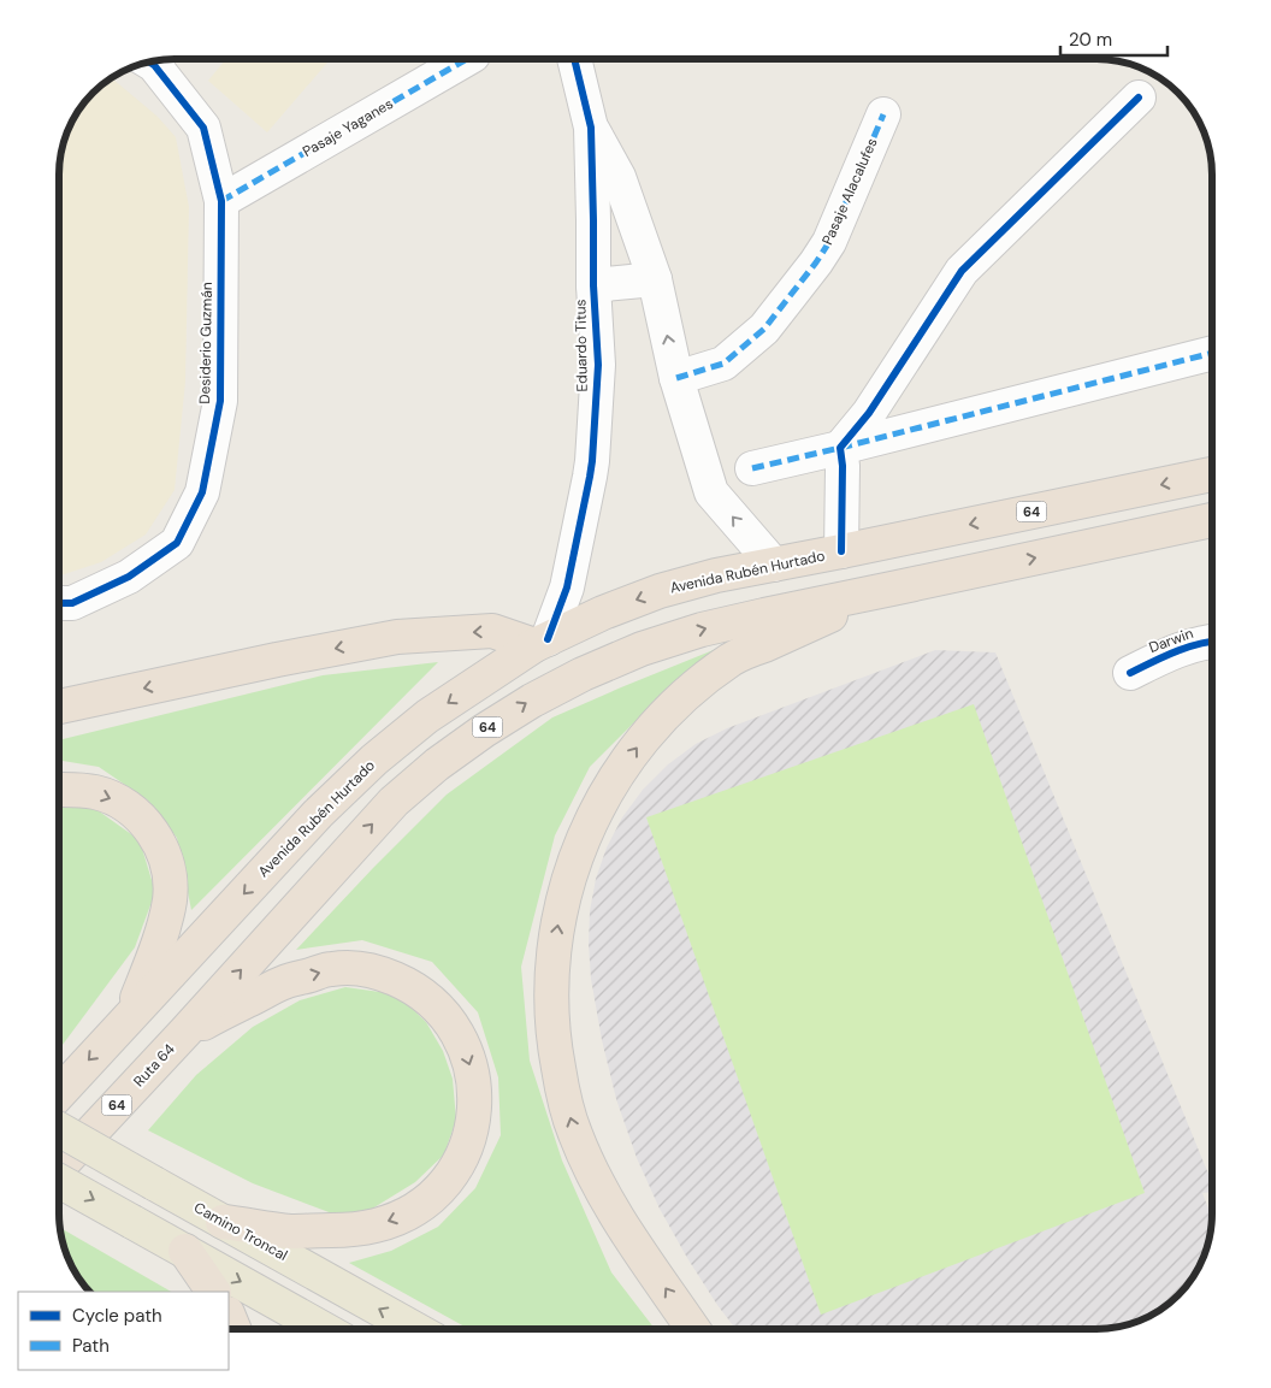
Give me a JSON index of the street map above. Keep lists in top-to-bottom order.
{
  "streets": {
    "highway": ["64", "Avenida Rubén Hurtado", "Ruta 64"],
    "main road": ["Camino Troncal"],
    "street": [
      "Pasaje Yaganes",
      "Pasaje Alacalufes",
      "Desiderio Guzmán",
      "Eduardo Titus",
      "Darwin"
    ]
  },
  "crossings": [
    ["Pasaje Yaganes", "Desiderio Guzmán"],
    ["Pasaje Alacalufes", "Eduardo Titus"],
    ["Eduardo Titus", "Avenida Rubén Hurtado"],
    ["64", "Avenida Rubén Hurtado"],
    ["64", "Ruta 64"]
  ],
  "legend": ["Cycle path", "Path"],
  "scale_bar": "20 m"
}
